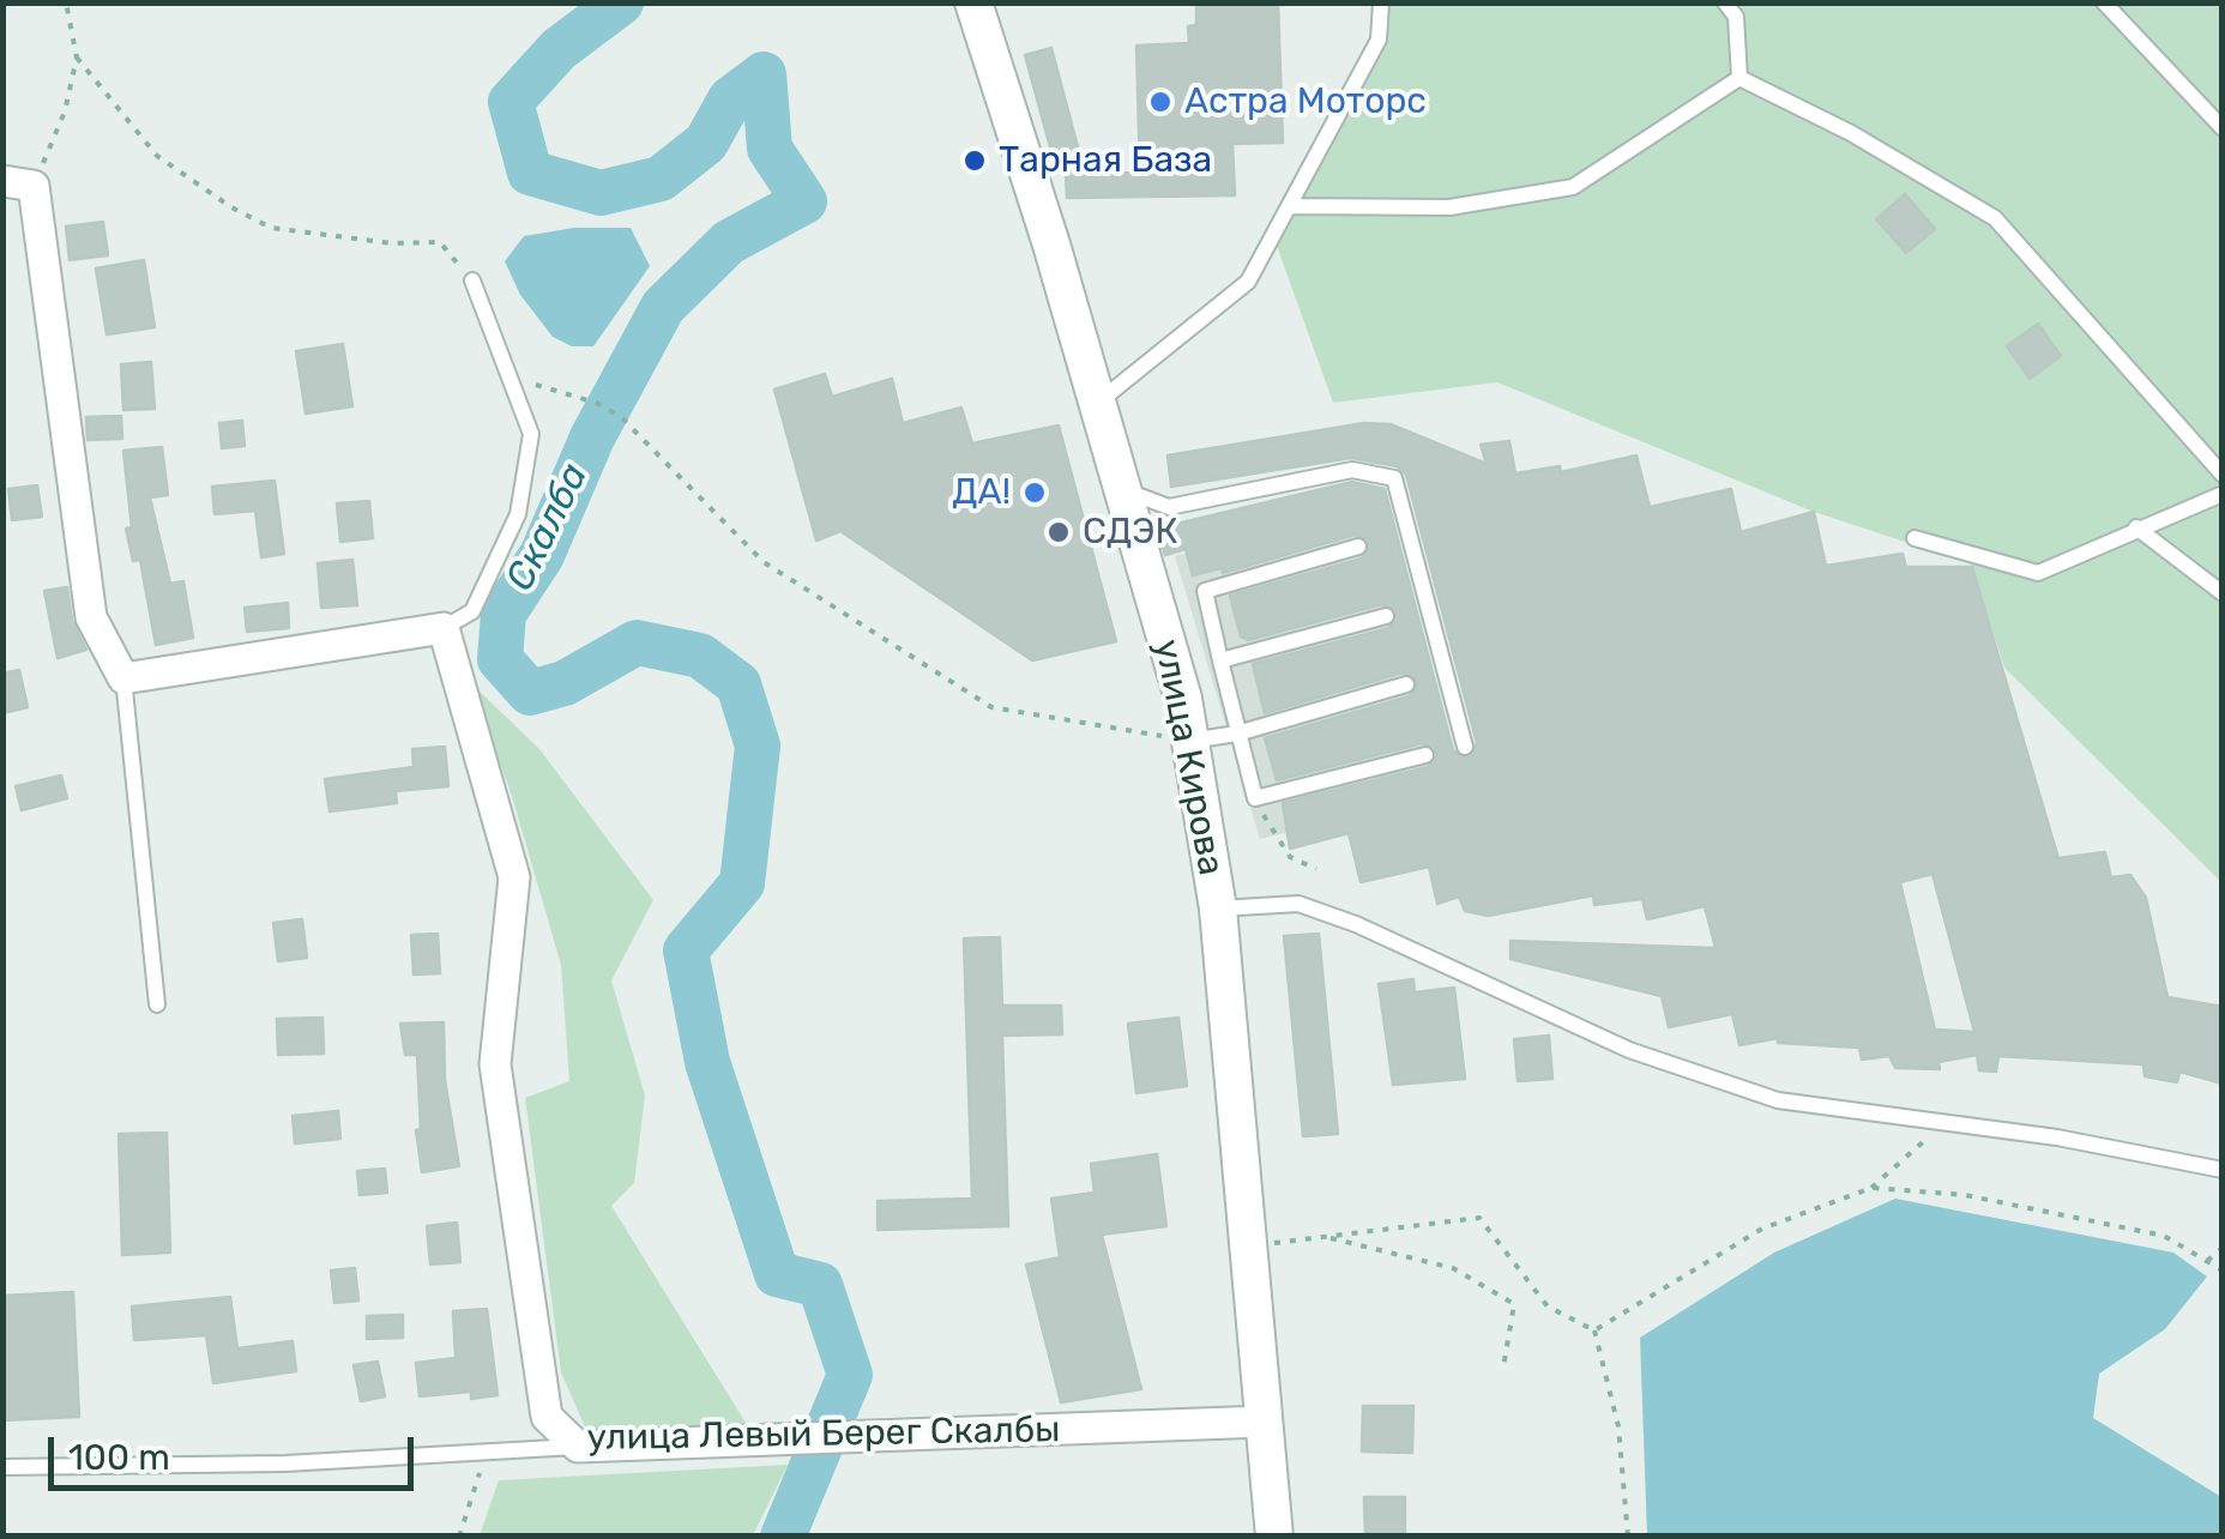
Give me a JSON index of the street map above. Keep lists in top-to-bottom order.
{
  "streets": {
    "street": ["улица Кирова", "улица Левый Берег Скалбы"]
  },
  "crossings": [
    ["улица Кирова", "улица Левый Берег Скалбы"]
  ],
  "water": ["Скалба"],
  "places": [
    "Астра Моторс",
    "Тарная База",
    "ДА!",
    "СДЭК"
  ],
  "scale_bar": "100 m"
}
